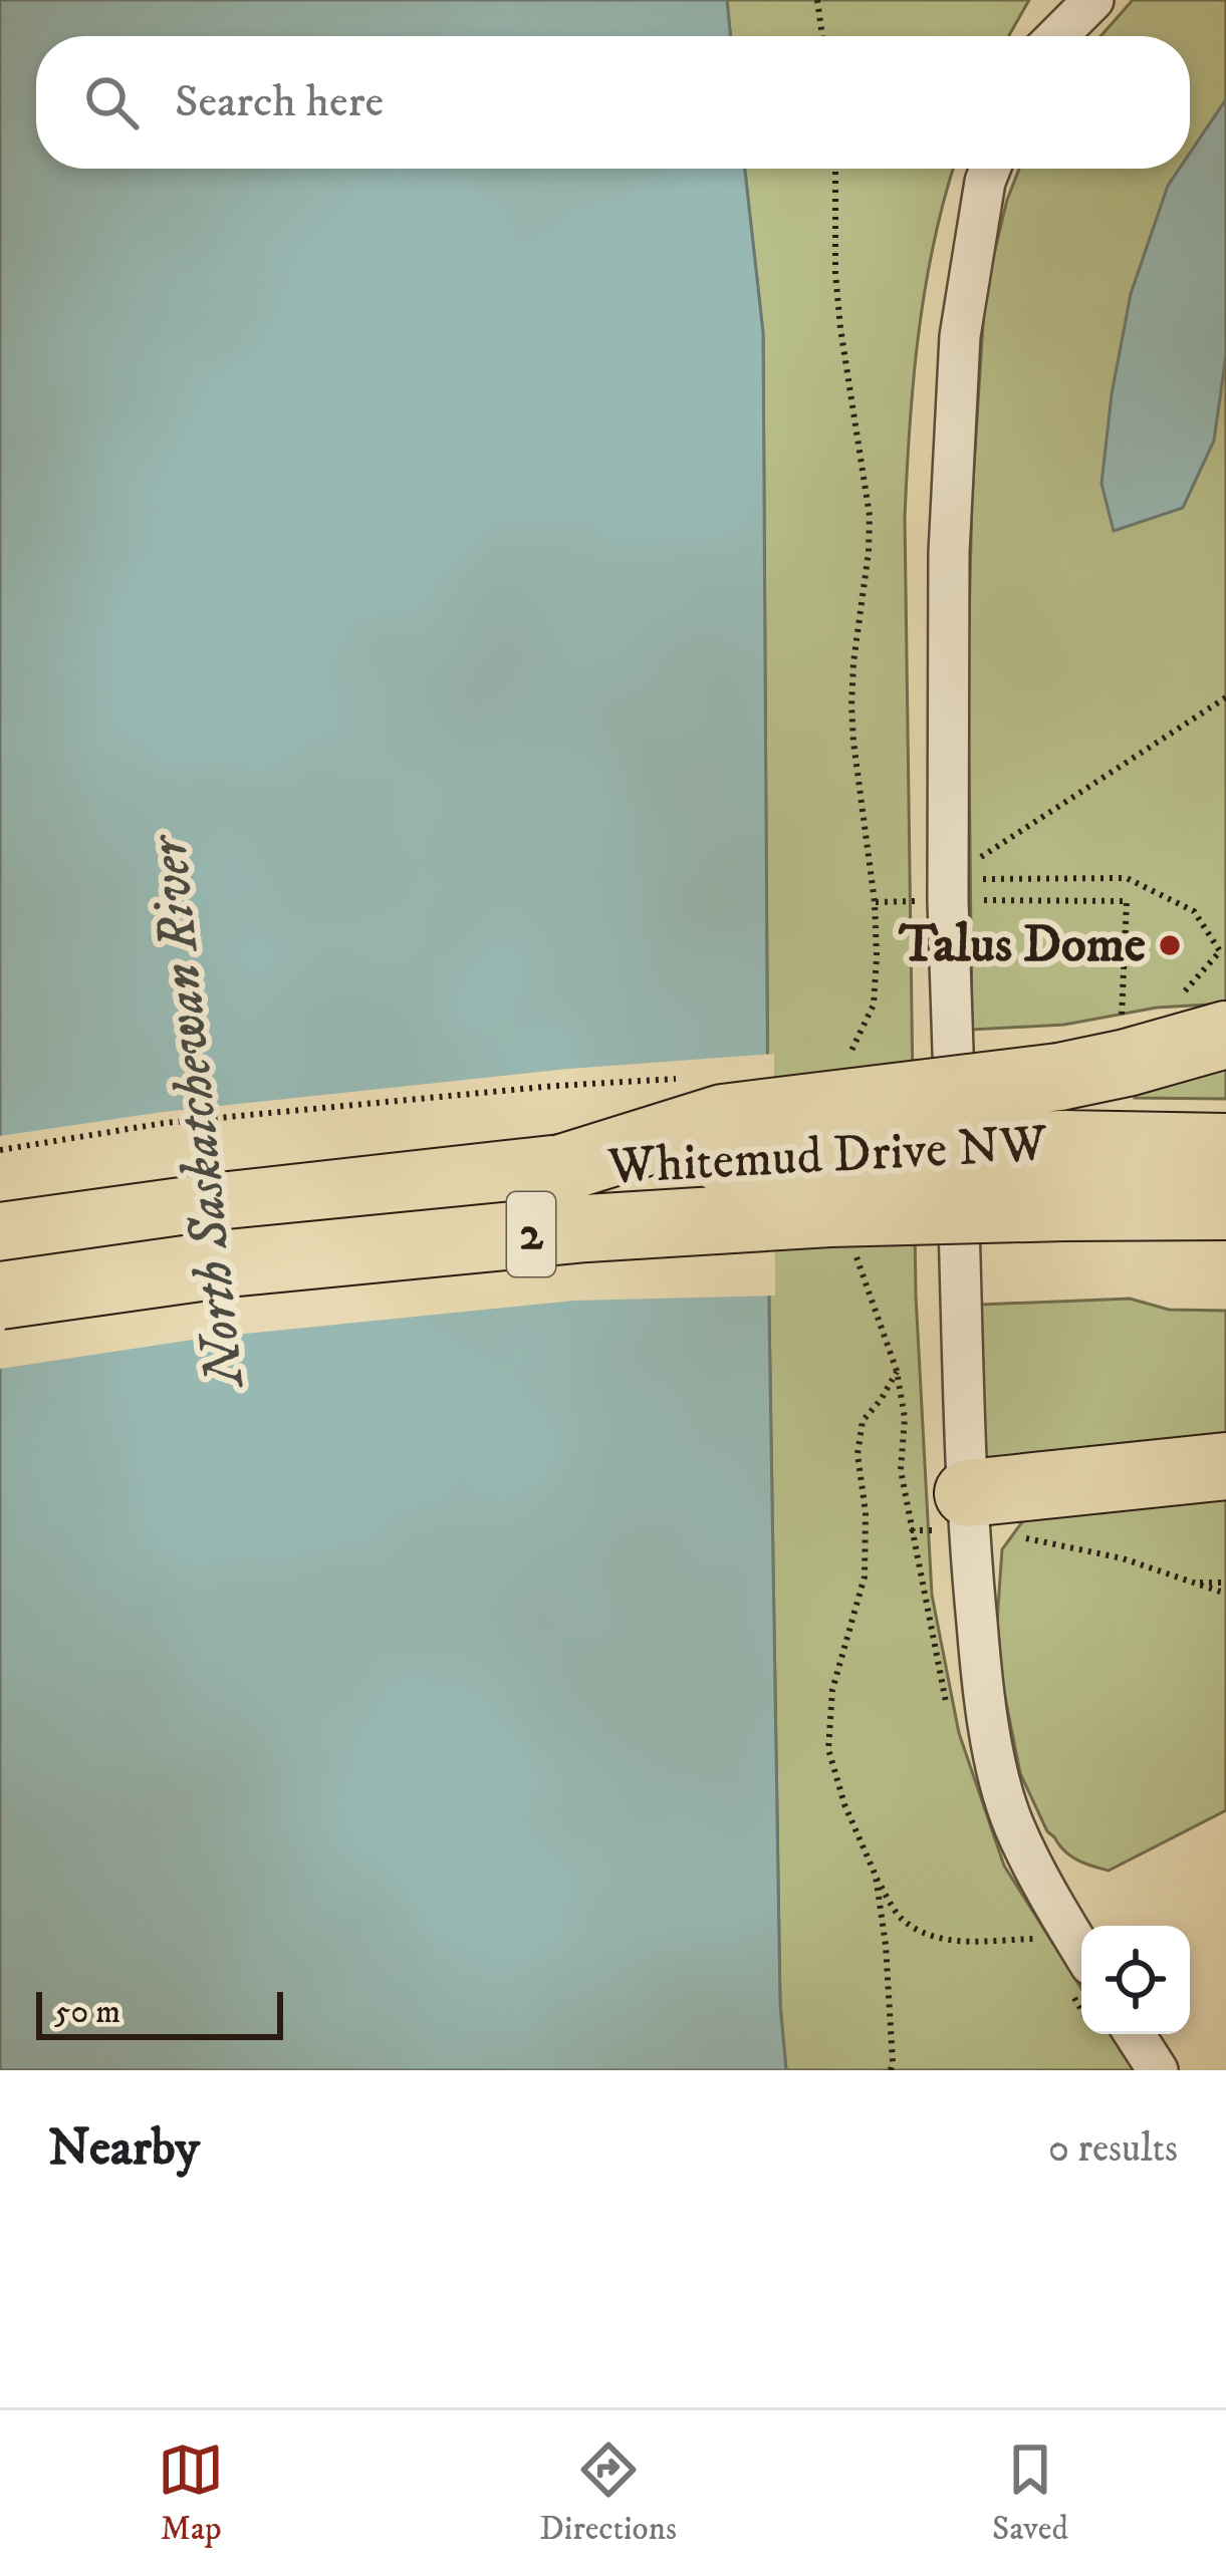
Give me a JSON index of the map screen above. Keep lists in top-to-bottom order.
{
  "streets": {
    "highway": ["Whitemud Drive NW", "2"]
  },
  "water": ["North Saskatchewan River"],
  "places": ["Talus Dome"],
  "scale_bar": "50 m",
  "page": {
    "search": "Search here",
    "scale": "50 m",
    "heading": ["Nearby", "0 results"],
    "nav": ["Map", "Directions", "Saved"]
  }
}
